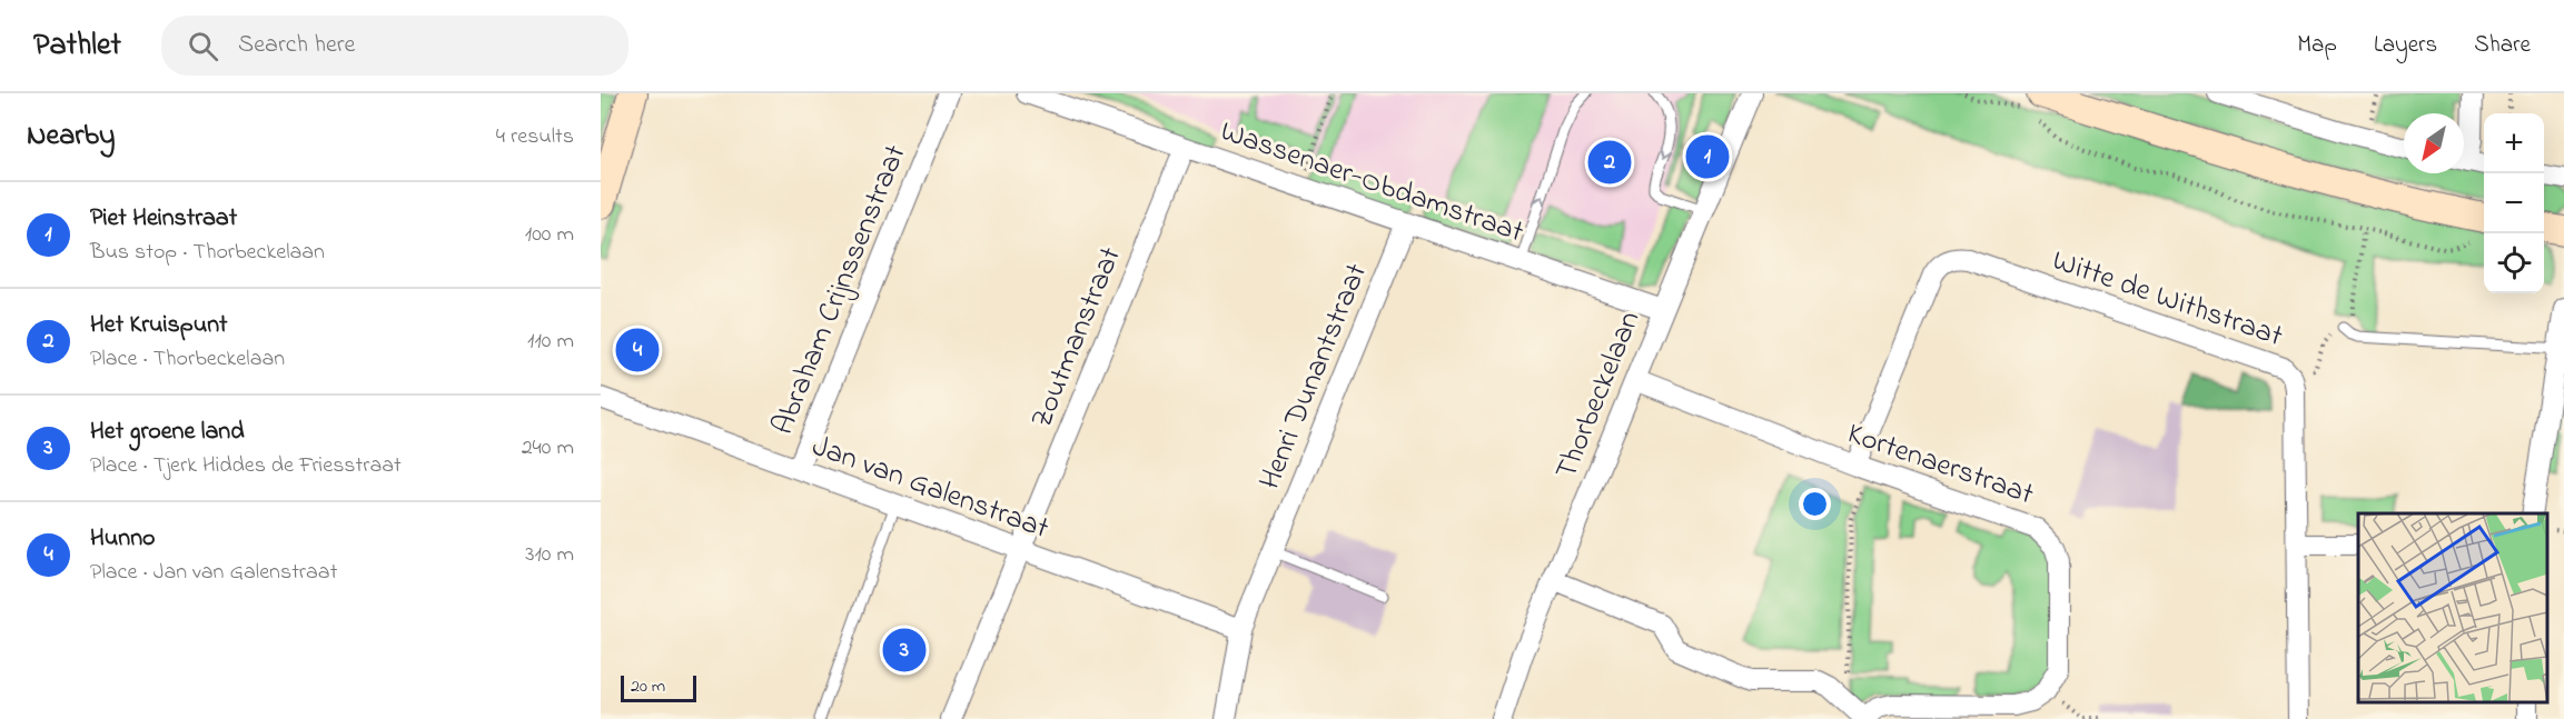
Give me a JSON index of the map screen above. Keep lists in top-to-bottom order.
{
  "streets": {
    "street": [
      "Wassenaer-Obdamstraat",
      "Abraham Crijnssenstraat",
      "Witte de Withstraat",
      "Zoutmanstraat",
      "Henri Dunantstraat",
      "Thorbeckelaan",
      "Kortenaerstraat",
      "Jan van Galenstraat"
    ]
  },
  "crossings": [
    ["Wassenaer-Obdamstraat", "Zoutmanstraat"],
    ["Wassenaer-Obdamstraat", "Henri Dunantstraat"],
    ["Wassenaer-Obdamstraat", "Thorbeckelaan"],
    ["Abraham Crijnssenstraat", "Jan van Galenstraat"],
    ["Witte de Withstraat", "Kortenaerstraat"],
    ["Zoutmanstraat", "Jan van Galenstraat"],
    ["Henri Dunantstraat", "Jan van Galenstraat"],
    ["Thorbeckelaan", "Kortenaerstraat"]
  ],
  "scale_bar": "20 m",
  "north": "bottom left",
  "page": {
    "header": "Pathlet",
    "search": "Search here",
    "nav": ["Map", "Layers", "Share"],
    "heading": ["Nearby", "4 results"],
    "map_buttons": ["+", "−"],
    "pins": [
      "1",
      "2",
      "4",
      "3"
    ],
    "list": [
      {
        "mark": "1",
        "name": "Piet Heinstraat",
        "note": "Bus stop · Thorbeckelaan",
        "value": "100 m"
      },
      {
        "mark": "2",
        "name": "Het Kruispunt",
        "note": "Place · Thorbeckelaan",
        "value": "110 m"
      },
      {
        "mark": "3",
        "name": "Het groene land",
        "note": "Place · Tjerk Hiddes de Friesstraat",
        "value": "240 m"
      },
      {
        "mark": "4",
        "name": "Hunno",
        "note": "Place · Jan van Galenstraat",
        "value": "310 m"
      }
    ],
    "scale": "20 m"
  }
}
